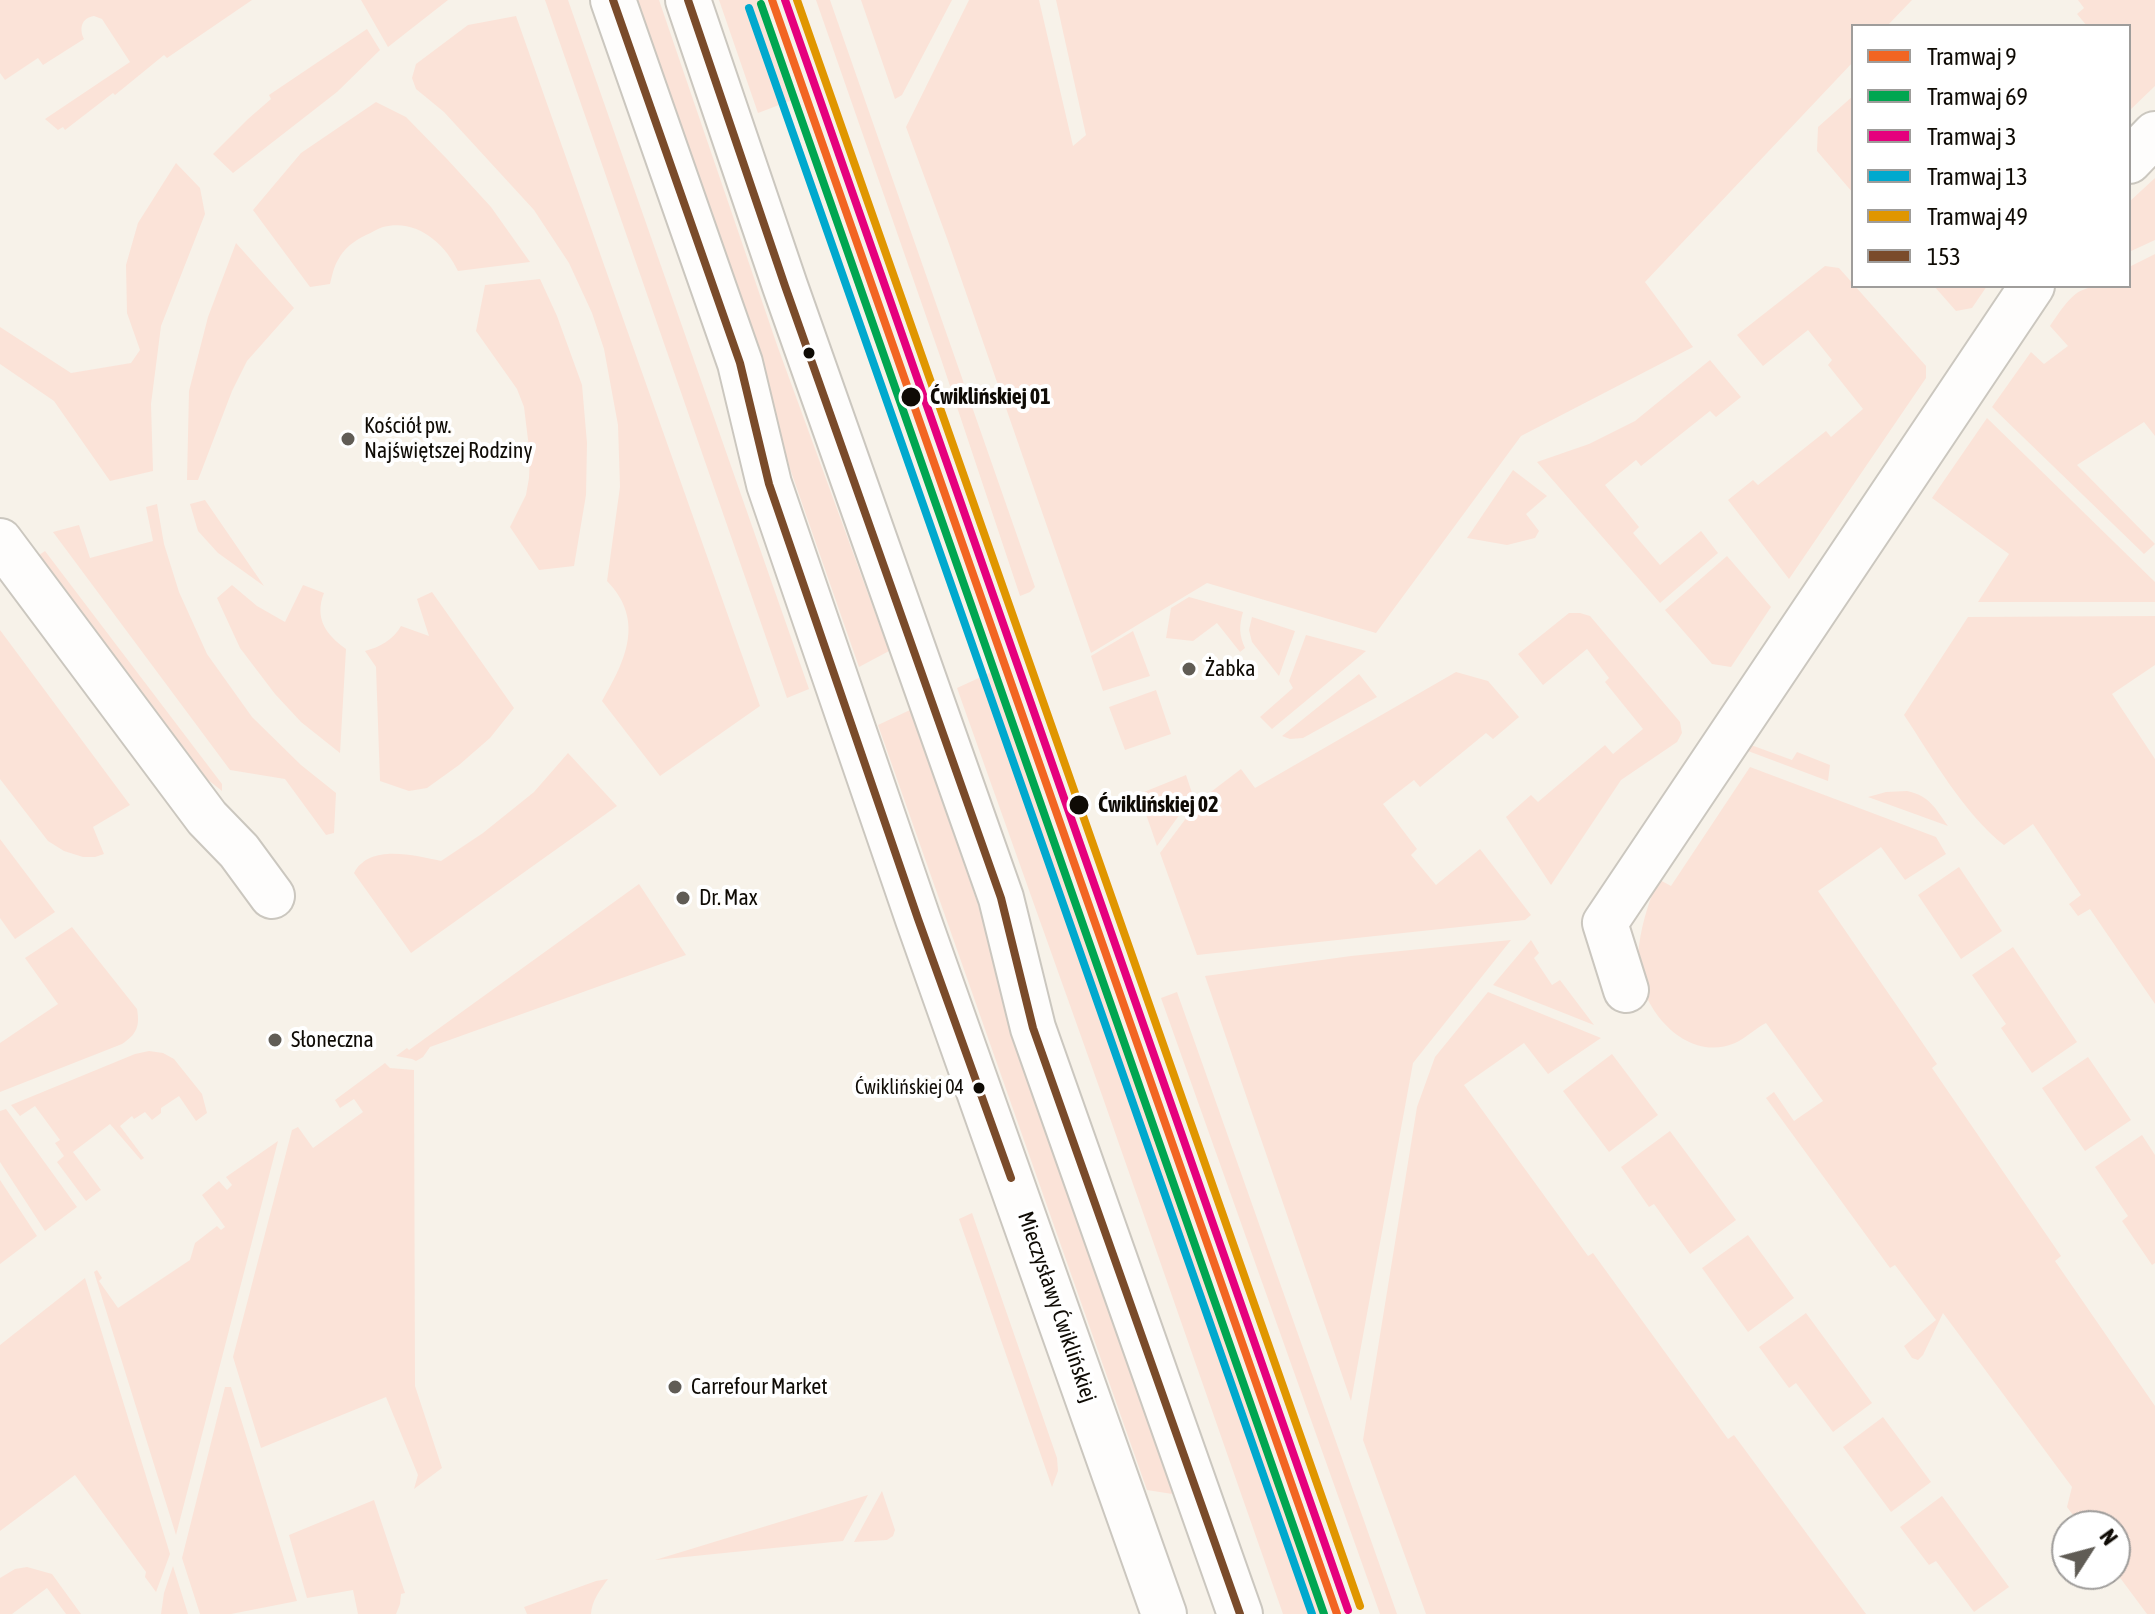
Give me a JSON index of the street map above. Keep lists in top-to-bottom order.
{
  "streets": {
    "street": ["Mieczysławy Ćwiklińskiej"]
  },
  "places": [
    "Ćwiklińskiej 01",
    "Kościół pw. Najświętszej Rodziny",
    "Żabka",
    "Ćwiklińskiej 02",
    "Dr. Max",
    "Słoneczna",
    "Ćwiklińskiej 04",
    "Carrefour Market"
  ],
  "lines": [
    "tram line 9",
    "tram line 3",
    "tram line 49",
    "transit line 153",
    "tram line 69",
    "tram line 13"
  ],
  "legend": [
    "Tramwaj 9",
    "Tramwaj 69",
    "Tramwaj 3",
    "Tramwaj 13",
    "Tramwaj 49",
    "153"
  ],
  "north": "top right"
}
